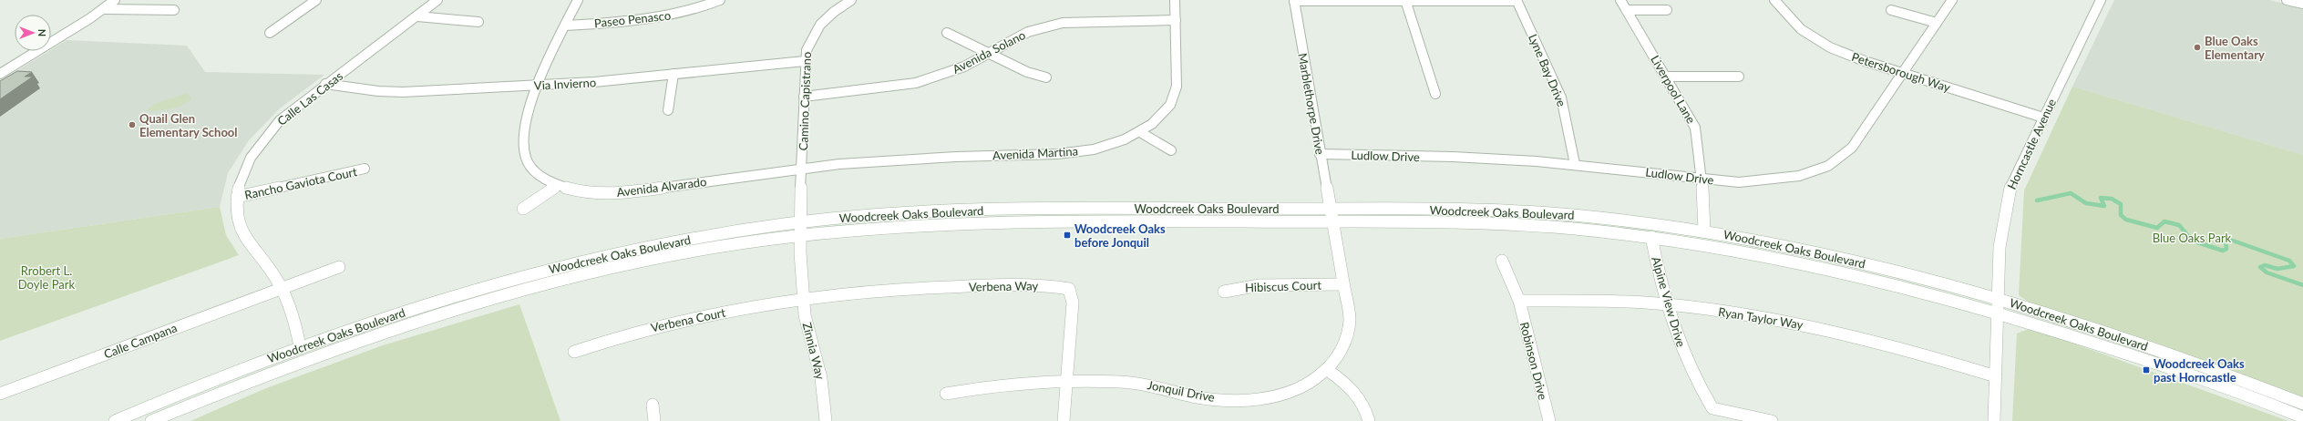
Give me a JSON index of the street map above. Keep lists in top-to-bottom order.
{
  "streets": {
    "street": [
      "Paseo Penasco",
      "Avenida Solano",
      "Lyne Bay Drive",
      "Petersborough Way",
      "Via Invierno",
      "Liverpool Lane",
      "Calle Las Casas",
      "Camino Capistrano",
      "Marblethorpe Drive",
      "Horncastle Avenue",
      "Avenida Martina",
      "Ludlow Drive",
      "Rancho Gaviota Court",
      "Avenida Alvarado",
      "Woodcreek Oaks Boulevard",
      "Verbena Way",
      "Hibiscus Court",
      "Alpine View Drive",
      "Ryan Taylor Way",
      "Verbena Court",
      "Calle Campana",
      "Zinnia Way",
      "Robinson Drive",
      "Jonquil Drive"
    ]
  },
  "crossings": [
    ["Paseo Penasco", "Avenida Alvarado"],
    ["Avenida Solano", "Camino Capistrano"],
    ["Avenida Solano", "Avenida Martina"],
    ["Lyne Bay Drive", "Ludlow Drive"],
    ["Petersborough Way", "Horncastle Avenue"],
    ["Petersborough Way", "Ludlow Drive"],
    ["Via Invierno", "Calle Las Casas"],
    ["Via Invierno", "Camino Capistrano"],
    ["Via Invierno", "Avenida Alvarado"],
    ["Liverpool Lane", "Ludlow Drive"],
    ["Liverpool Lane", "Woodcreek Oaks Boulevard"],
    ["Calle Las Casas", "Rancho Gaviota Court"],
    ["Calle Las Casas", "Woodcreek Oaks Boulevard"],
    ["Calle Las Casas", "Calle Campana"],
    ["Camino Capistrano", "Avenida Martina"],
    ["Camino Capistrano", "Avenida Alvarado"],
    ["Camino Capistrano", "Woodcreek Oaks Boulevard"],
    ["Camino Capistrano", "Zinnia Way"],
    ["Marblethorpe Drive", "Ludlow Drive"],
    ["Marblethorpe Drive", "Woodcreek Oaks Boulevard"],
    ["Marblethorpe Drive", "Jonquil Drive"],
    ["Horncastle Avenue", "Woodcreek Oaks Boulevard"],
    ["Avenida Martina", "Avenida Alvarado"],
    ["Woodcreek Oaks Boulevard", "Alpine View Drive"],
    ["Woodcreek Oaks Boulevard", "Zinnia Way"],
    ["Woodcreek Oaks Boulevard", "Jonquil Drive"],
    ["Verbena Way", "Verbena Court"],
    ["Verbena Way", "Zinnia Way"],
    ["Verbena Way", "Jonquil Drive"],
    ["Hibiscus Court", "Jonquil Drive"],
    ["Alpine View Drive", "Ryan Taylor Way"],
    ["Ryan Taylor Way", "Robinson Drive"],
    ["Verbena Court", "Zinnia Way"]
  ],
  "parks": ["Blue Oaks Park", "Rrobert L. Doyle Park"],
  "places": {
    "other": ["Blue Oaks Elementary", "Quail Glen Elementary School"],
    "transit": ["Woodcreek Oaks before Jonquil", "Woodcreek Oaks past Horncastle"]
  },
  "north": "right"
}
